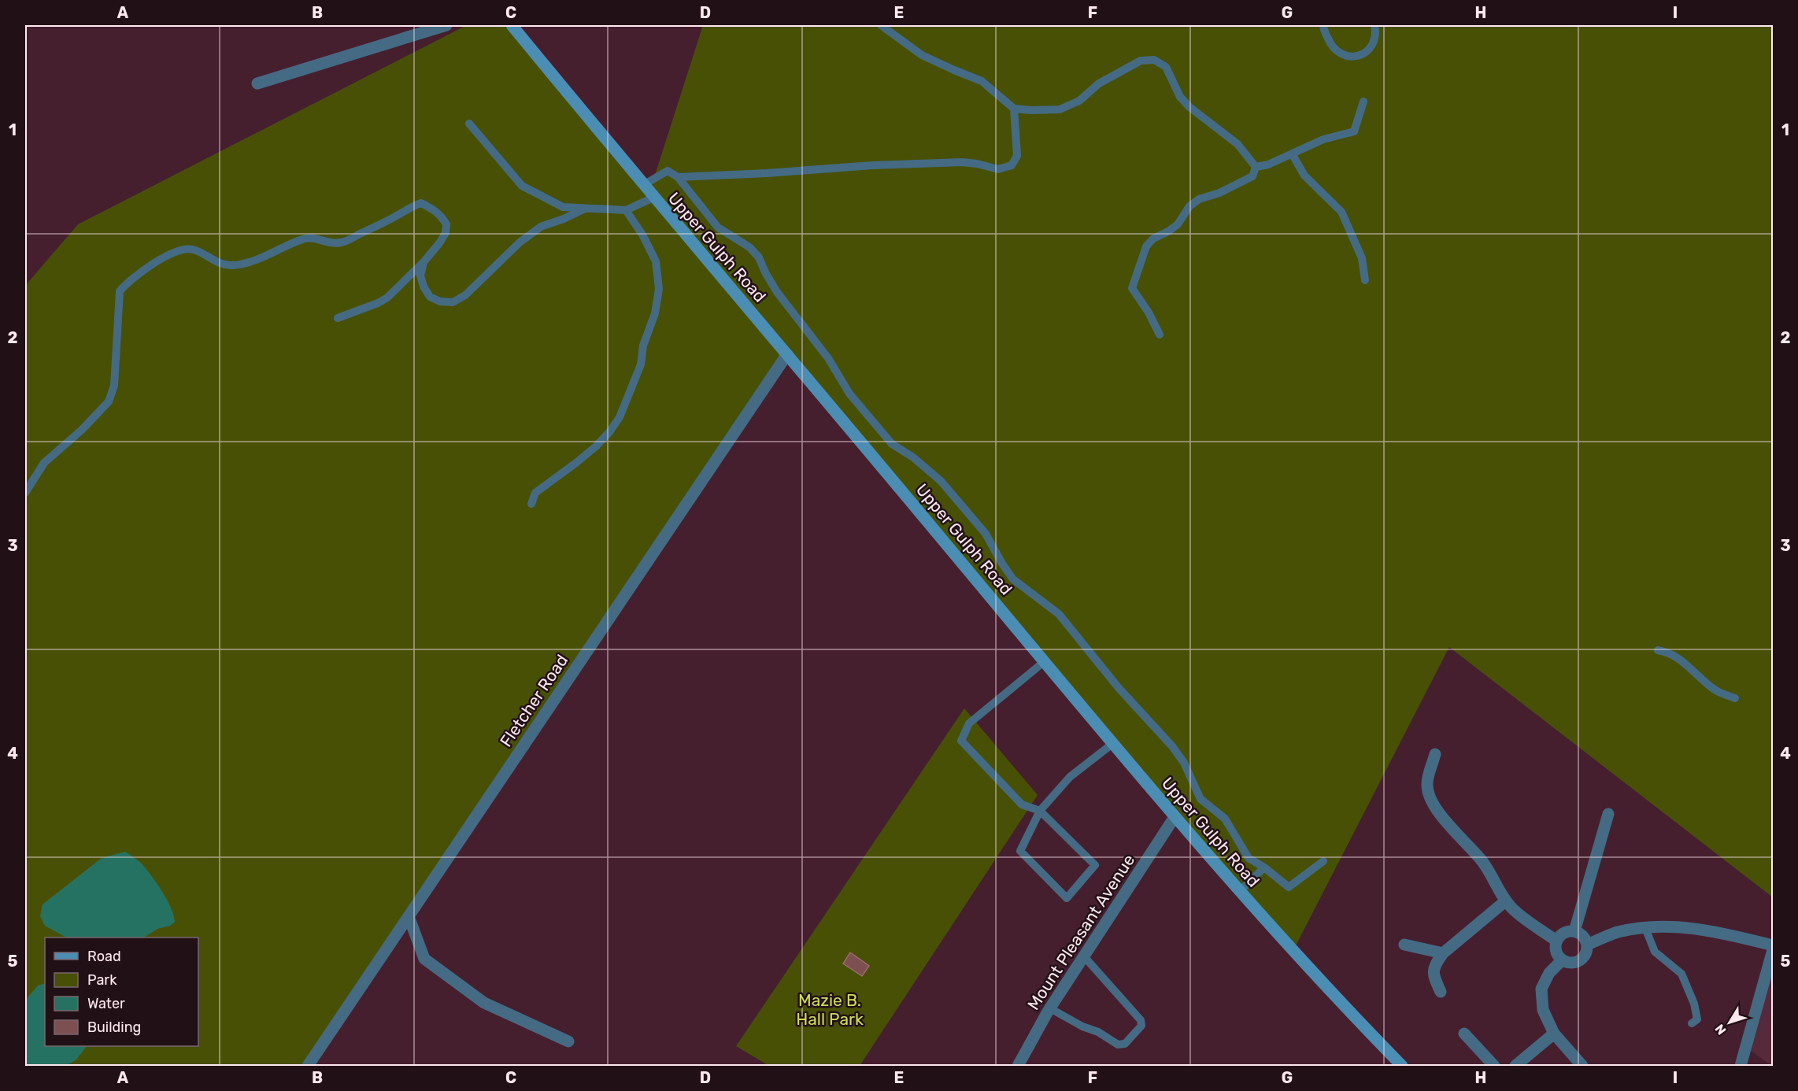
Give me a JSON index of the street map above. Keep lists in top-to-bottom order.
{
  "streets": {
    "street": ["Upper Gulph Road", "Fletcher Road", "Mount Pleasant Avenue"]
  },
  "crossings": [
    ["Upper Gulph Road", "Fletcher Road"],
    ["Upper Gulph Road", "Mount Pleasant Avenue"]
  ],
  "parks": ["Mazie B. Hall Park"],
  "legend": [
    "Road",
    "Park",
    "Water",
    "Building"
  ],
  "north": "bottom left",
  "grid": {
    "columns": [
      "A",
      "B",
      "C",
      "D",
      "E",
      "F",
      "G",
      "H",
      "I"
    ],
    "rows": [
      "1",
      "2",
      "3",
      "4",
      "5"
    ]
  }
}
